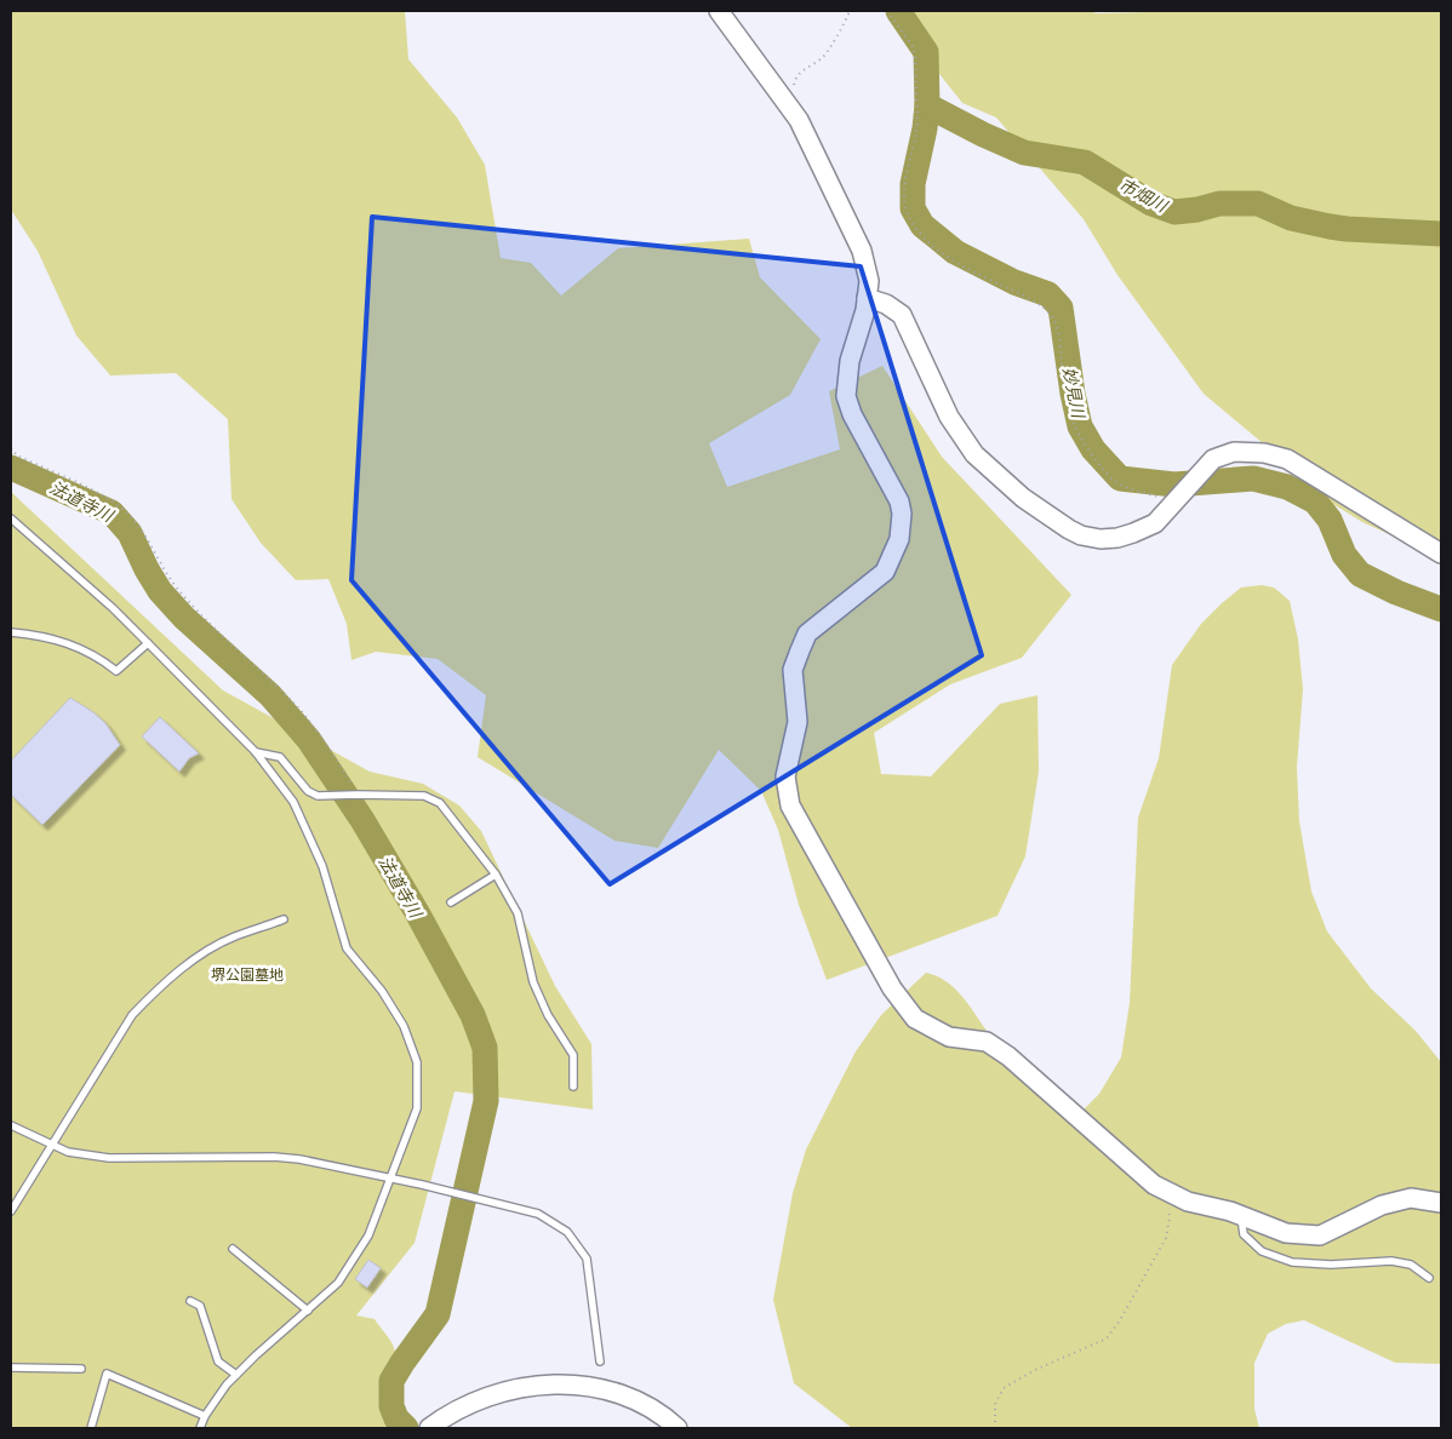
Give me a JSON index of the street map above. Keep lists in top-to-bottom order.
{
  "water": ["市畑川", "妙見川", "法道寺川"],
  "parks": ["堺公園墓地"]
}
